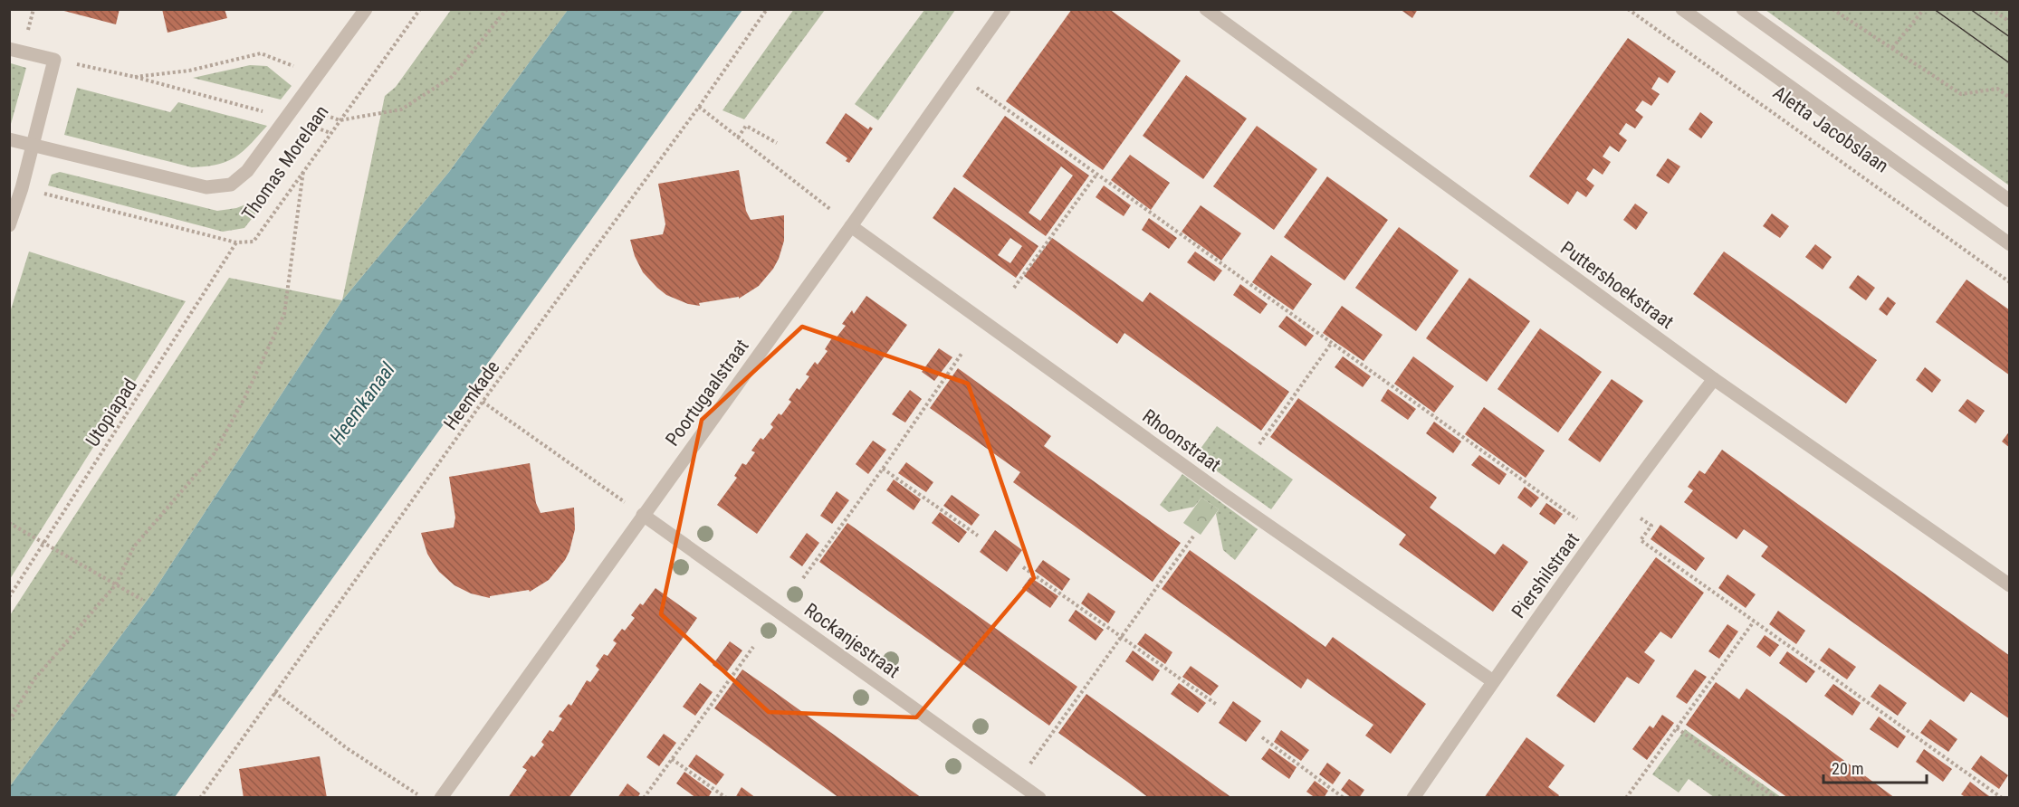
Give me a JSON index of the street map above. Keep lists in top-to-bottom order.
{
  "streets": {
    "street": [
      "Aletta Jacobslaan",
      "Thomas Morelaan",
      "Puttershoekstraat",
      "Poortugaalstraat",
      "Rhoonstraat",
      "Piershilstraat",
      "Rockanjestraat"
    ],
    "path": ["Heemkade", "Utopiapad"]
  },
  "crossings": [
    ["Thomas Morelaan", "Utopiapad"],
    ["Puttershoekstraat", "Piershilstraat"],
    ["Poortugaalstraat", "Rhoonstraat"],
    ["Poortugaalstraat", "Rockanjestraat"],
    ["Rhoonstraat", "Piershilstraat"]
  ],
  "water": ["Heemkanaal"],
  "scale_bar": "20 m"
}
